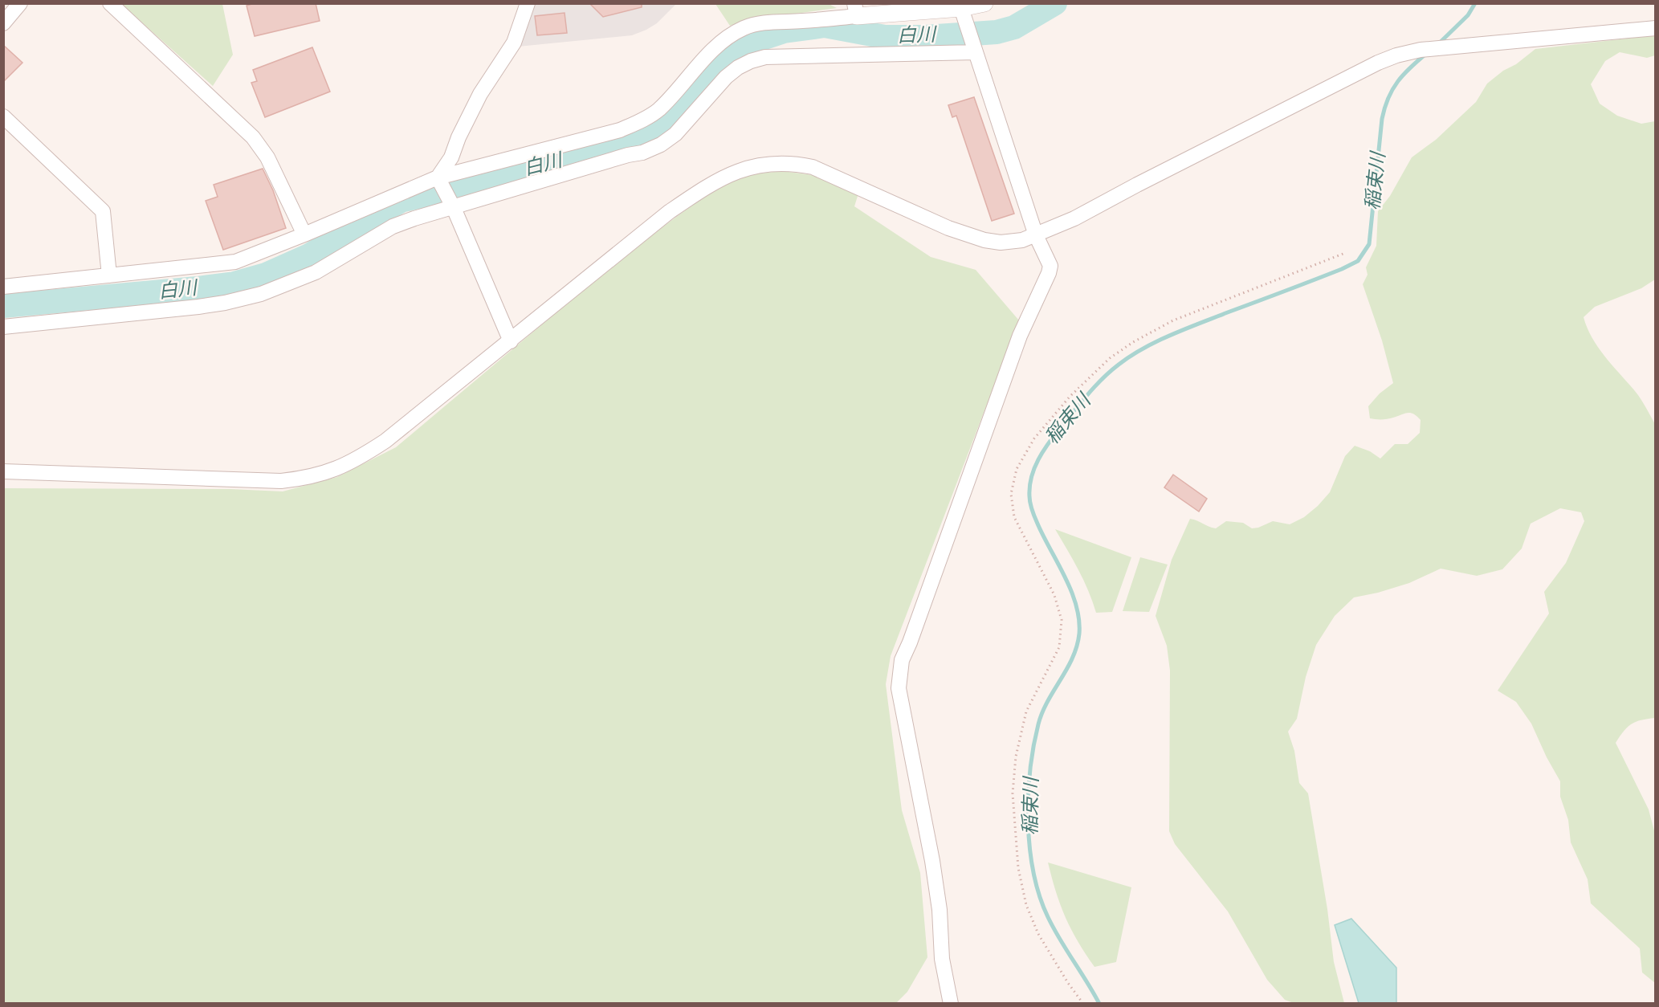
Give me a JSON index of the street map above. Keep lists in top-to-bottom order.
{
  "water": ["白川", "稲束川"]
}
